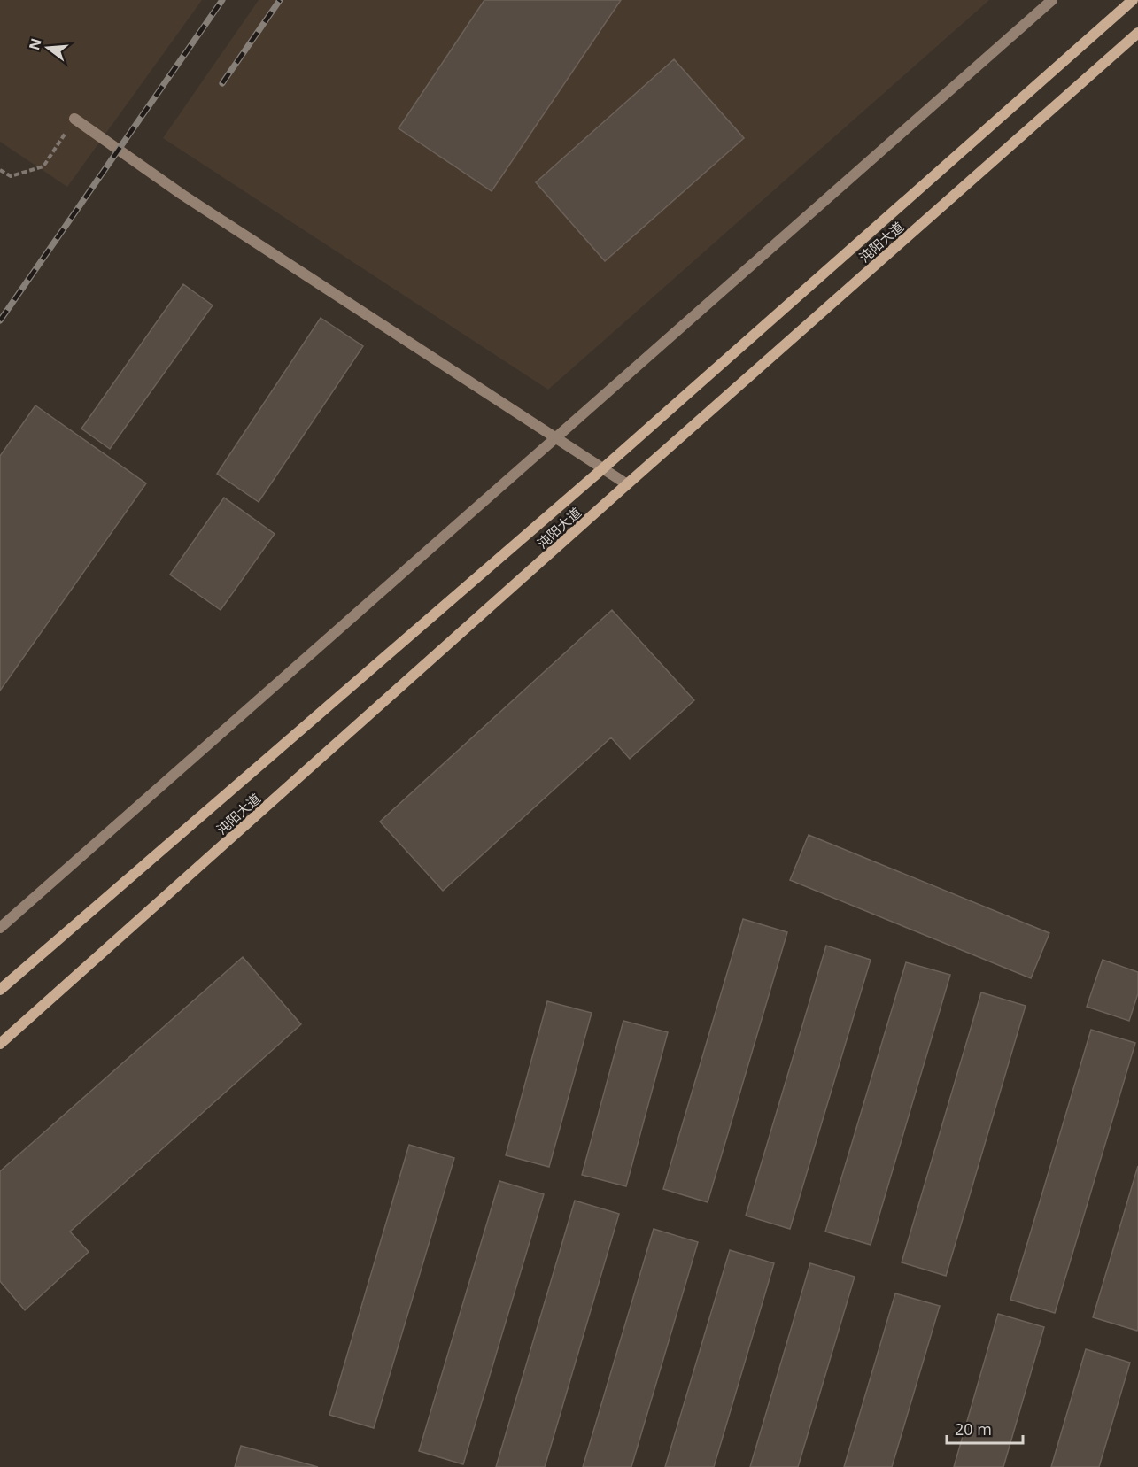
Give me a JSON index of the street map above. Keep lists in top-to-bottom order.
{
  "streets": {
    "main road": ["沌阳大道"]
  },
  "scale_bar": "20 m",
  "north": "left"
}
